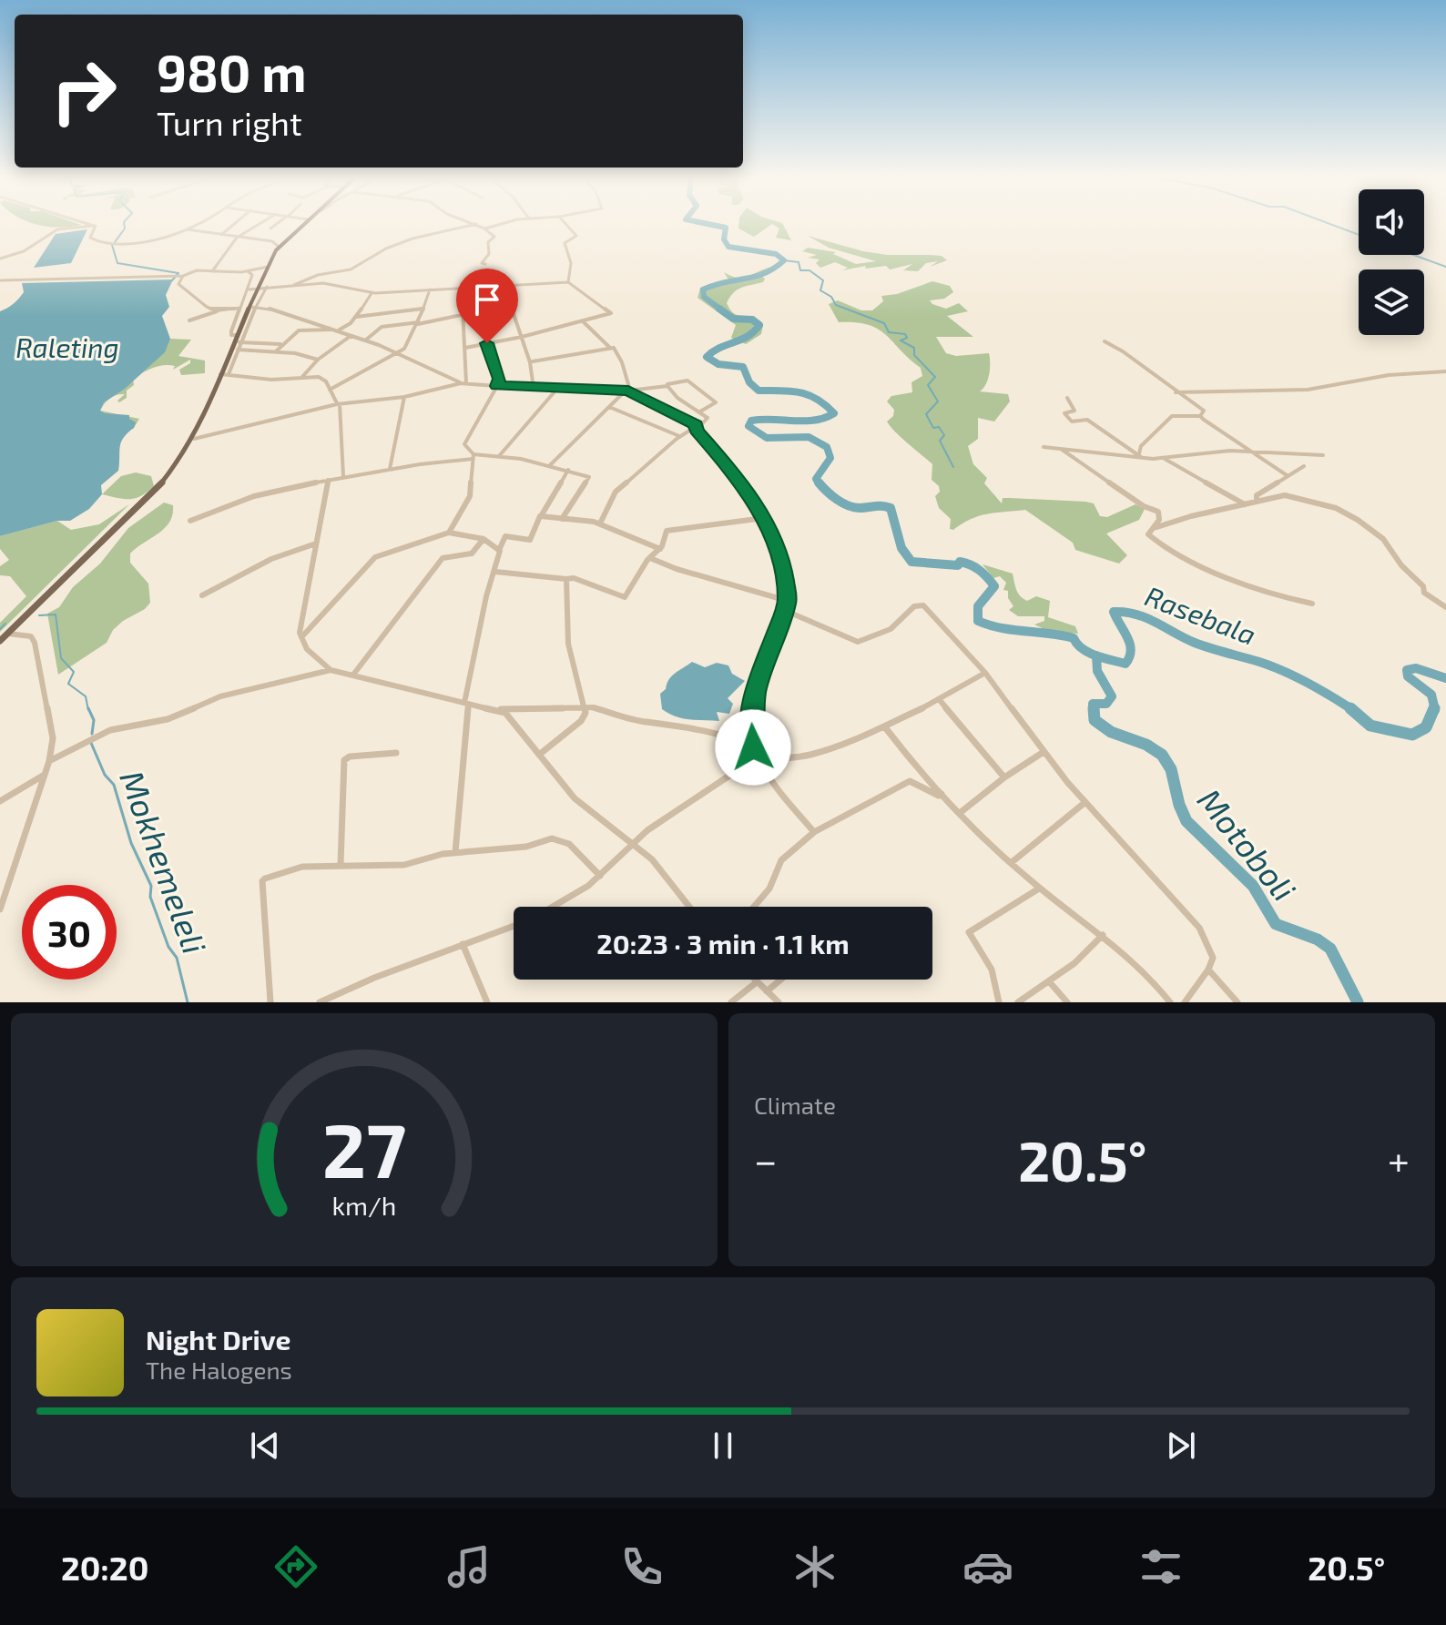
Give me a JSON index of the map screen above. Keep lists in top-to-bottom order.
{
  "water": [
    "Raleting",
    "Rasebala",
    "Motoboli",
    "Mokhemeleli"
  ],
  "page": {
    "turn": ["980 m", "Turn right"],
    "limit": "30",
    "trip": "20:23 · 3 min · 1.1 km",
    "tile": "Climate",
    "heat": ["−", "20.5°", "+"],
    "song": ["Night Drive", "The Halogens"],
    "tabs": ["20:20", "20.5°"],
    "gauge": ["27", "km/h"]
  }
}
